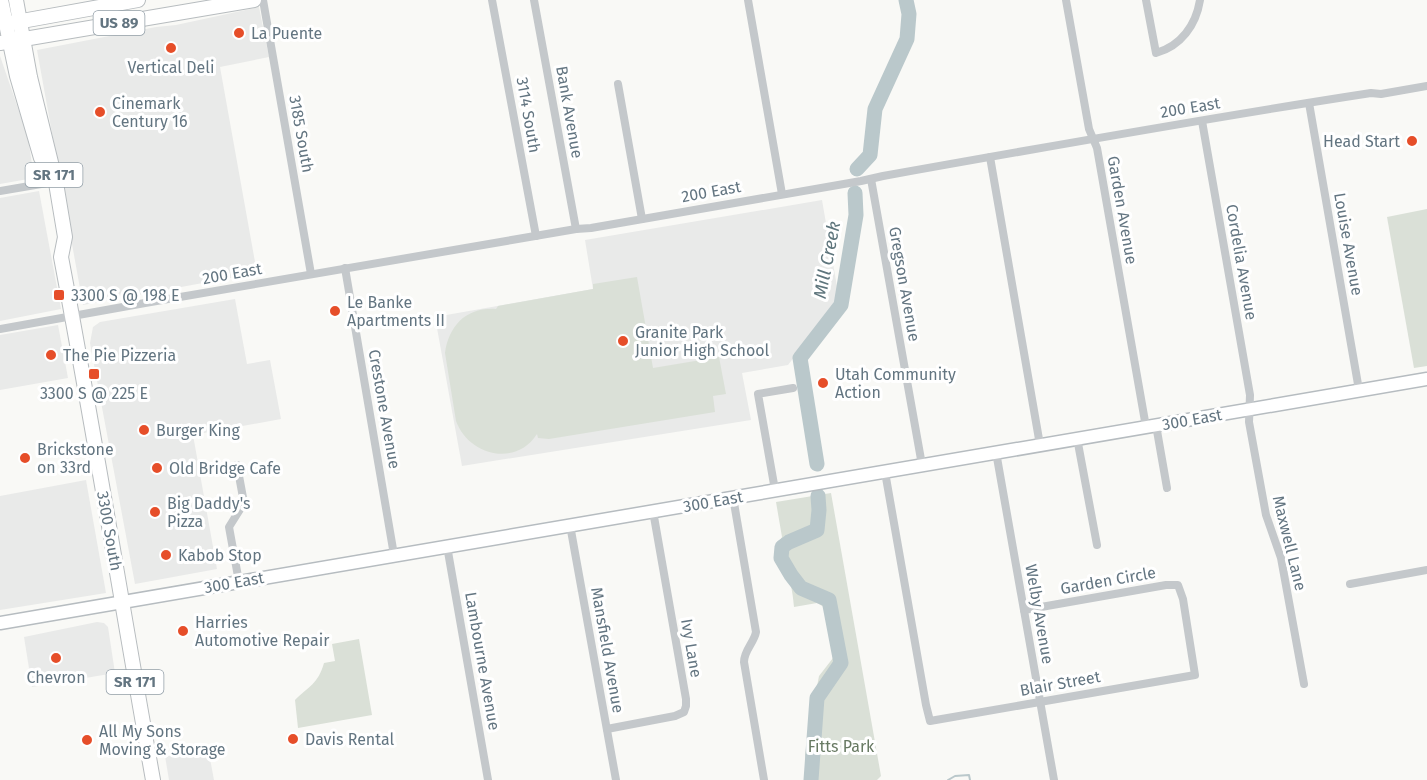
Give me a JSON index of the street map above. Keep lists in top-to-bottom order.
{
  "streets": {
    "main road": ["US 89", "SR 171", "3300 South"],
    "street": [
      "200 East",
      "Bank Avenue",
      "3114 South",
      "3185 South",
      "Garden Avenue",
      "Louise Avenue",
      "Cordelia Avenue",
      "Gregson Avenue",
      "Crestone Avenue",
      "300 East",
      "Maxwell Lane",
      "Garden Circle",
      "Welby Avenue",
      "Ivy Lane",
      "Mansfield Avenue",
      "Lambourne Avenue",
      "Blair Street"
    ]
  },
  "crossings": [
    ["US 89", "3300 South"],
    ["200 East", "Bank Avenue"],
    ["200 East", "3114 South"],
    ["200 East", "3185 South"],
    ["200 East", "Garden Avenue"],
    ["200 East", "Louise Avenue"],
    ["200 East", "Cordelia Avenue"],
    ["200 East", "Gregson Avenue"],
    ["200 East", "Crestone Avenue"],
    ["200 East", "3300 South"],
    ["Garden Avenue", "300 East"],
    ["Louise Avenue", "300 East"],
    ["Cordelia Avenue", "300 East"],
    ["Cordelia Avenue", "Maxwell Lane"],
    ["Gregson Avenue", "300 East"],
    ["Crestone Avenue", "300 East"],
    ["300 East", "3300 South"],
    ["300 East", "Maxwell Lane"],
    ["300 East", "Welby Avenue"],
    ["300 East", "Ivy Lane"],
    ["300 East", "Mansfield Avenue"],
    ["300 East", "Lambourne Avenue"],
    ["300 East", "Blair Street"],
    ["Garden Circle", "Welby Avenue"],
    ["Garden Circle", "Blair Street"],
    ["Welby Avenue", "Blair Street"],
    ["Ivy Lane", "Mansfield Avenue"]
  ],
  "water": ["Mill Creek"],
  "parks": ["Fitts Park"],
  "places": {
    "other": [
      "La Puente",
      "Vertical Deli",
      "Cinemark Century 16",
      "Head Start",
      "Le Banke Apartments II",
      "Granite Park Junior High School",
      "The Pie Pizzeria",
      "Utah Community Action",
      "Burger King",
      "Brickstone on 33rd",
      "Old Bridge Cafe",
      "Big Daddy's Pizza",
      "Kabob Stop",
      "Harries Automotive Repair",
      "Chevron",
      "Davis Rental",
      "All My Sons Moving & Storage"
    ],
    "transit": ["3300 S @ 198 E", "3300 S @ 225 E"]
  }
}
